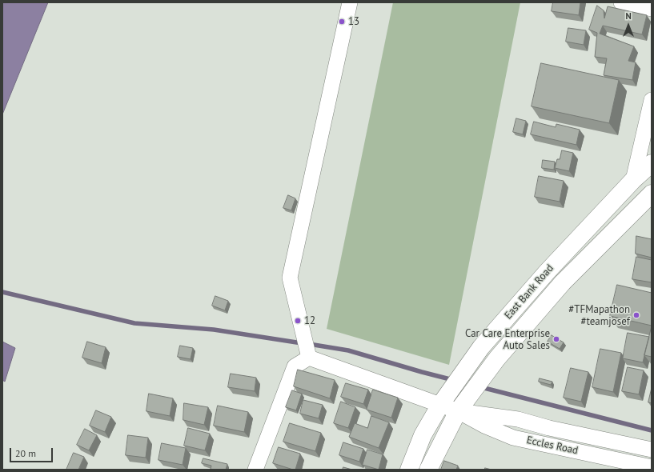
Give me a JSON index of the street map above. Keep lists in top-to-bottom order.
{
  "streets": {
    "main road": ["East Bank Road"],
    "street": ["Eccles Road"]
  },
  "crossings": [
    ["East Bank Road", "Eccles Road"]
  ],
  "places": [
    "13",
    "#TFMapathon #teamjosef",
    "12",
    "Car Care Enterprise Auto Sales"
  ],
  "scale_bar": "20 m",
  "north": "top"
}
